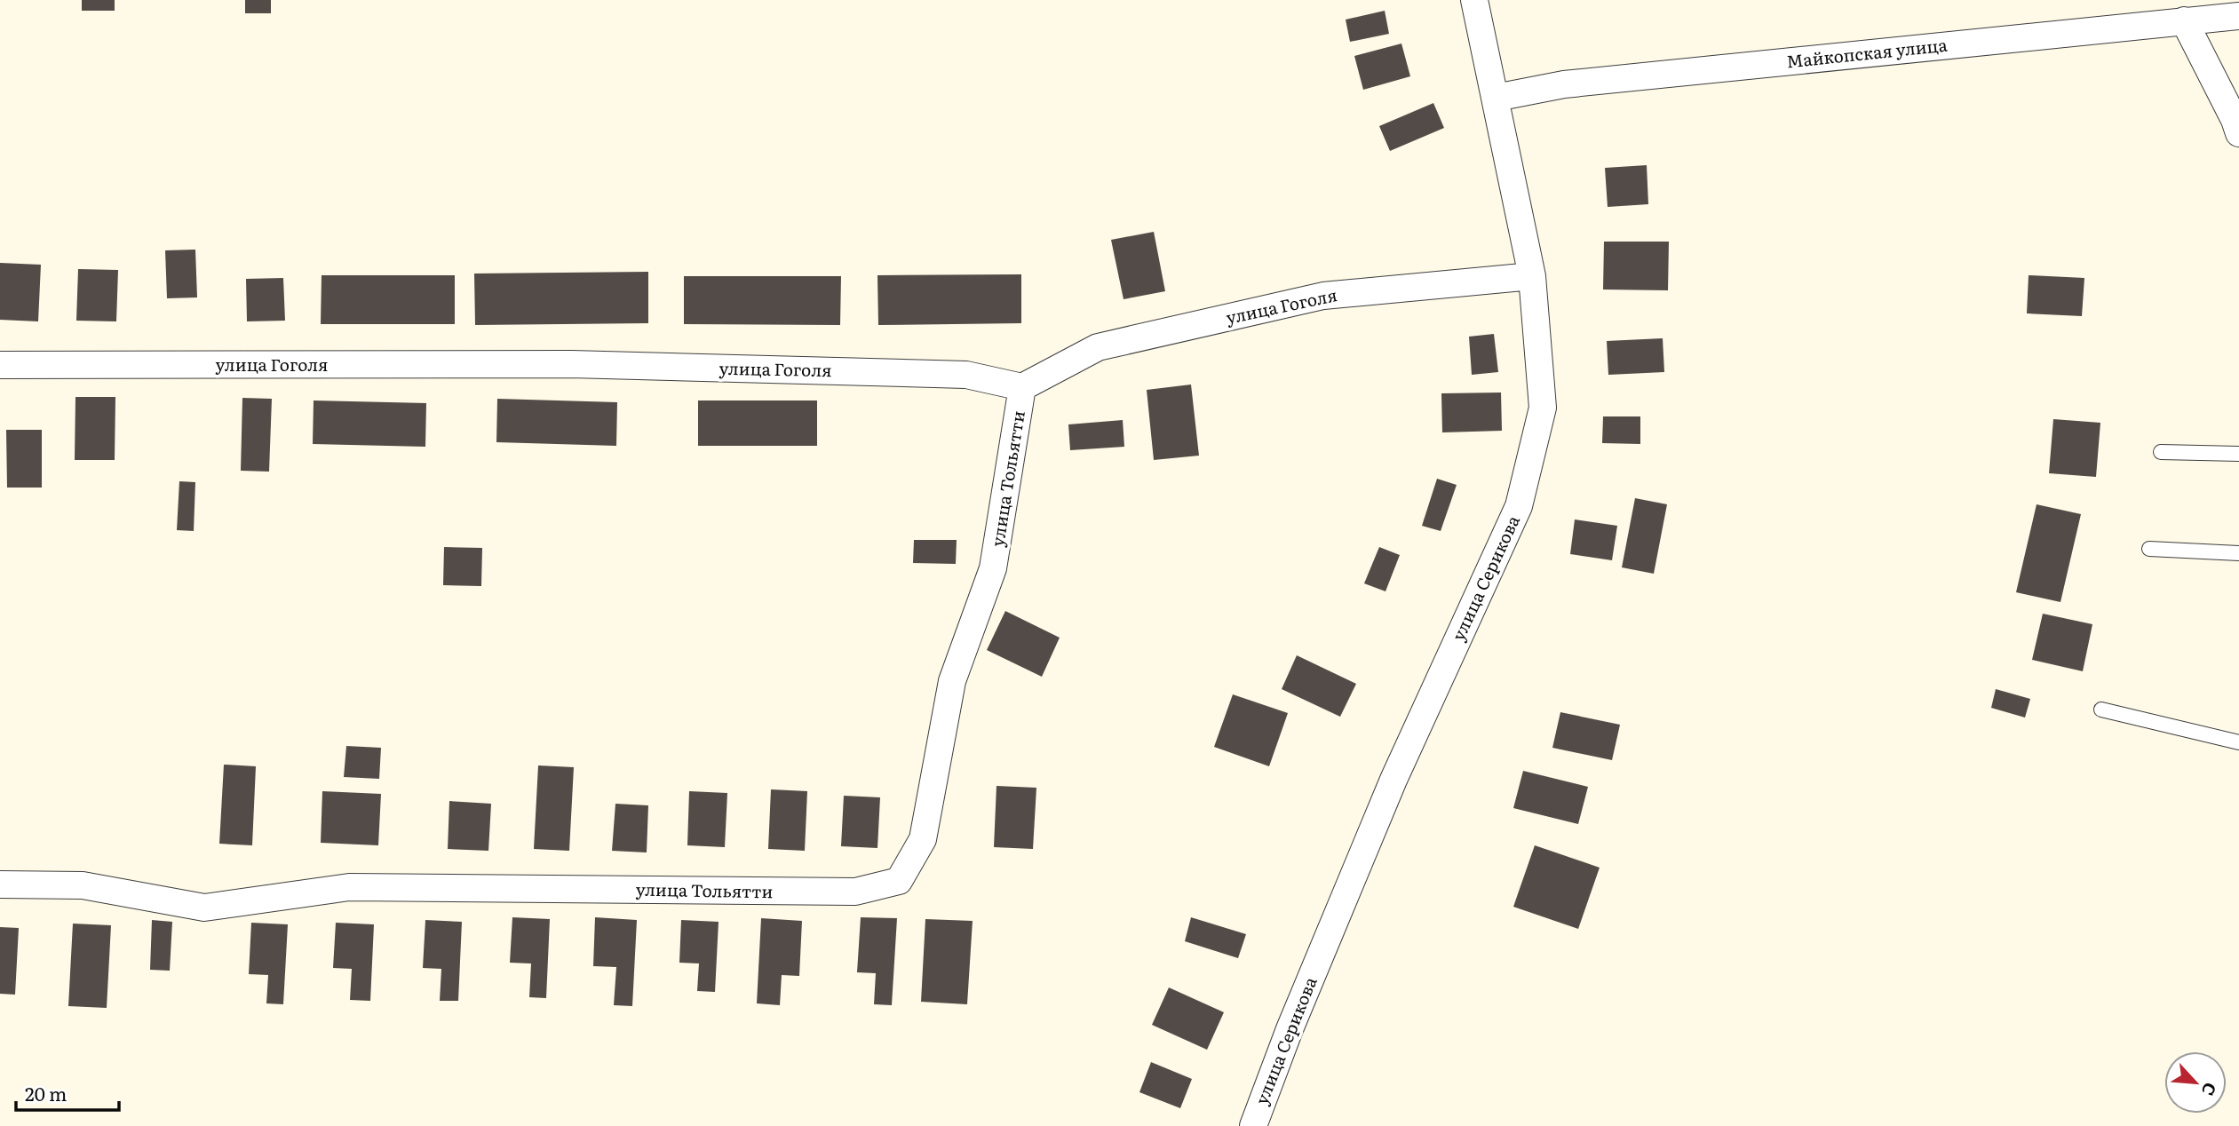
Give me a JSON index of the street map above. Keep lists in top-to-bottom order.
{
  "streets": {
    "street": [
      "Майкопская улица",
      "улица Гоголя",
      "улица Тольятти",
      "улица Серикова"
    ]
  },
  "crossings": [
    ["Майкопская улица", "улица Серикова"],
    ["улица Гоголя", "улица Тольятти"],
    ["улица Гоголя", "улица Серикова"]
  ],
  "scale_bar": "20 m",
  "north": "bottom right"
}
